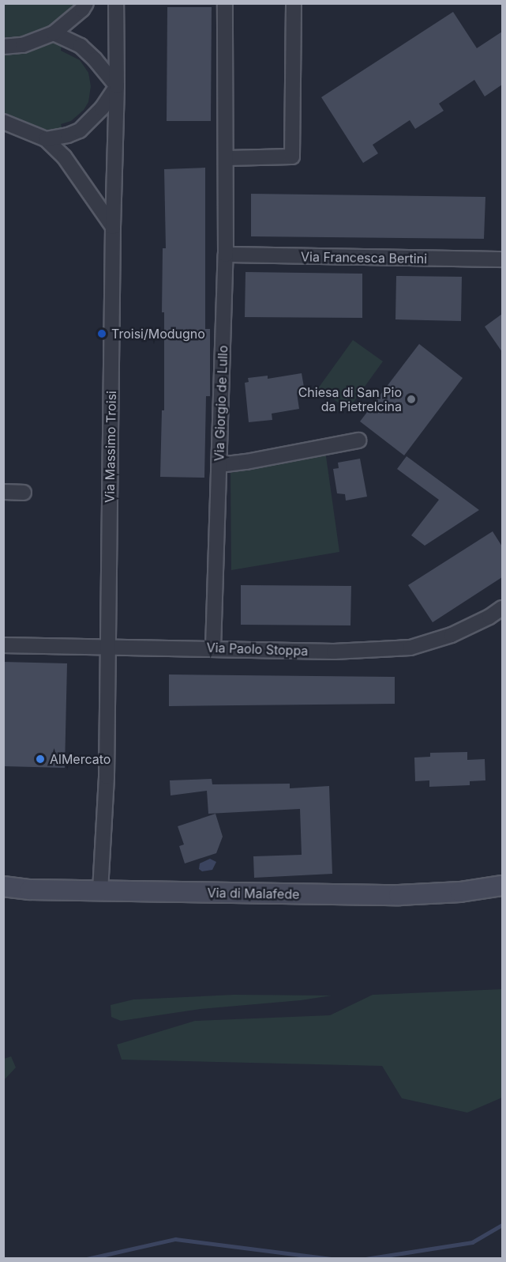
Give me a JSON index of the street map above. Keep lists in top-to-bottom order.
{
  "streets": {
    "street": [
      "Via Francesca Bertini",
      "Via Giorgio de Lullo",
      "Via Massimo Troisi",
      "Via Paolo Stoppa",
      "Via di Malafede"
    ]
  },
  "crossings": [
    ["Via Francesca Bertini", "Via Giorgio de Lullo"],
    ["Via Giorgio de Lullo", "Via Paolo Stoppa"],
    ["Via Massimo Troisi", "Via Paolo Stoppa"],
    ["Via Massimo Troisi", "Via di Malafede"]
  ],
  "places": ["Troisi/Modugno", "Chiesa di San Pio da Pietrelcina", "AlMercato"]
}
